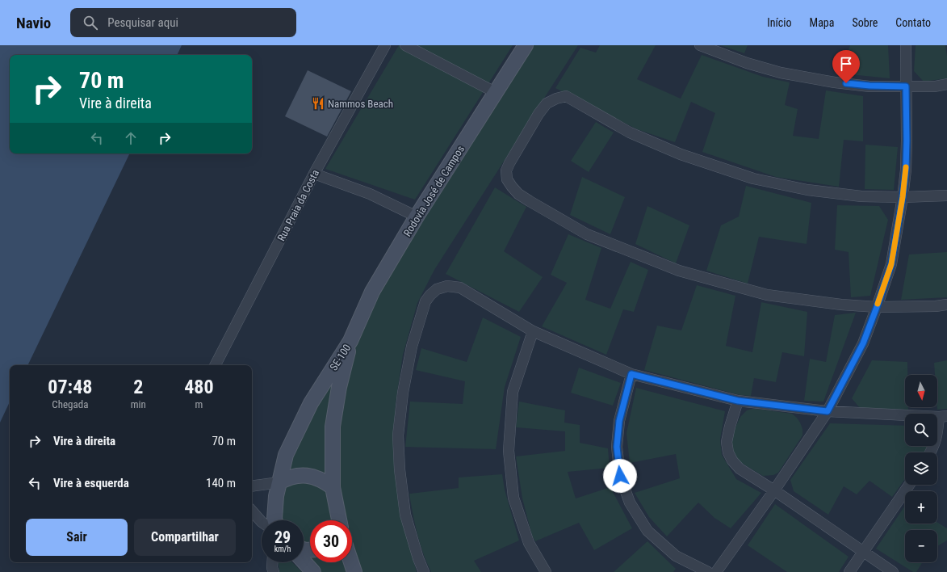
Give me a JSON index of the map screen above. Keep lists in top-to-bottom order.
{
  "streets": {
    "main road": ["Rodovia José de Campos", "SE-100"],
    "street": ["Rua Praia da Costa"]
  },
  "crossings": [
    ["Rodovia José de Campos", "SE-100"]
  ],
  "places": {
    "restaurant": ["Nammos Beach"]
  },
  "north": "bottom",
  "page": {
    "header": "Navio",
    "search": "Pesquisar aqui",
    "nav": [
      "Início",
      "Mapa",
      "Sobre",
      "Contato"
    ],
    "turn": ["70 m", "Vire à direita"],
    "eta": [
      "07:48",
      "Chegada",
      "2",
      "min",
      "480",
      "m"
    ],
    "map_buttons": ["+", "−"],
    "list": [
      {
        "name": "Vire à direita",
        "value": "70 m"
      },
      {
        "name": "Vire à esquerda",
        "value": "140 m"
      }
    ],
    "buttons": ["Sair", "Compartilhar"],
    "speed": "29 km/h",
    "limit": "30"
  }
}
